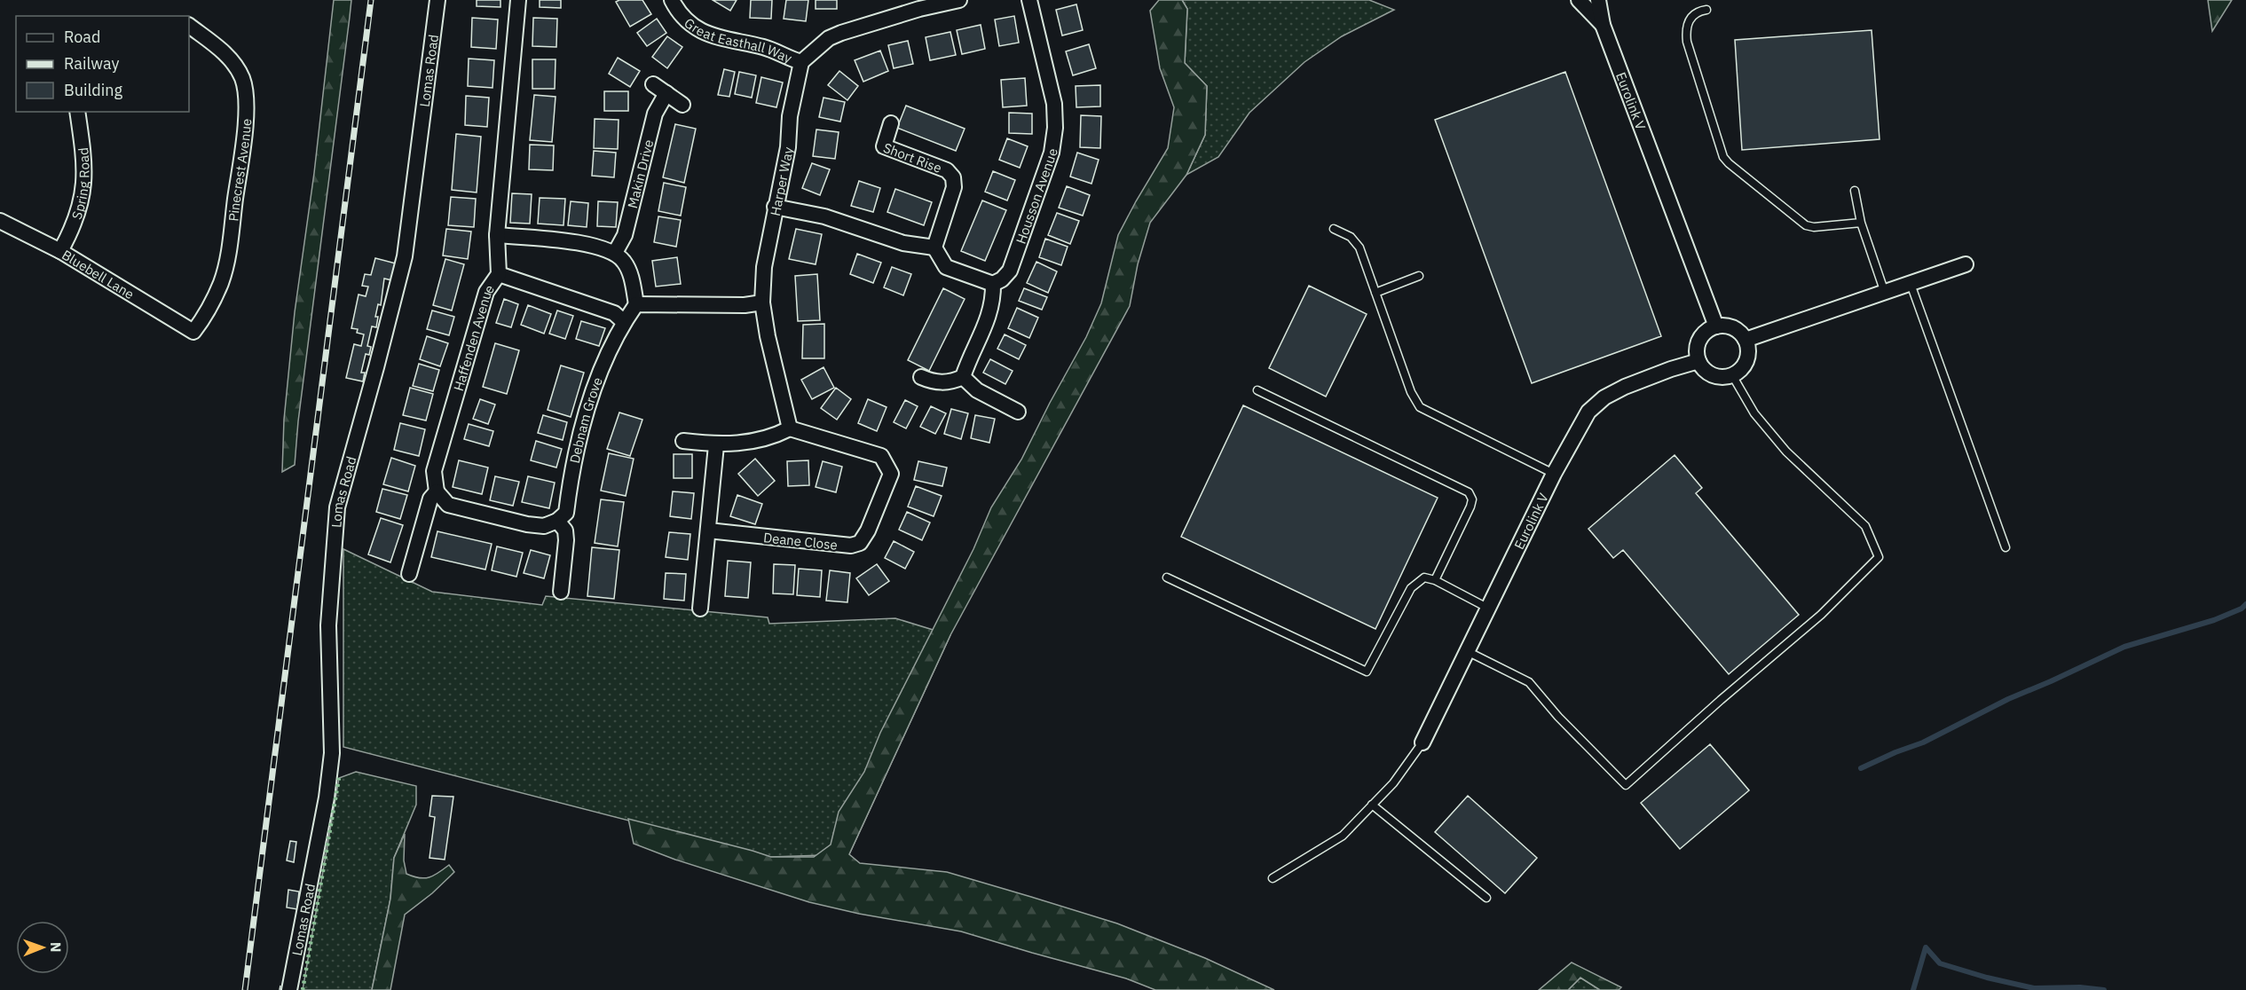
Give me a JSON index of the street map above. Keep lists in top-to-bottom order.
{
  "streets": {
    "street": [
      "Great Easthall Way",
      "Lomas Road",
      "Eurolink V",
      "Short Rise",
      "Pinecrest Avenue",
      "Makin Drive",
      "Harper Way",
      "Spring Road",
      "Housson Avenue",
      "Bluebell Lane",
      "Haffenden Avenue",
      "Debnam Grove",
      "Deane Close"
    ]
  },
  "crossings": [
    ["Great Easthall Way", "Harper Way"],
    ["Pinecrest Avenue", "Bluebell Lane"],
    ["Spring Road", "Bluebell Lane"]
  ],
  "legend": ["Road", "Railway", "Building"],
  "north": "right"
}
